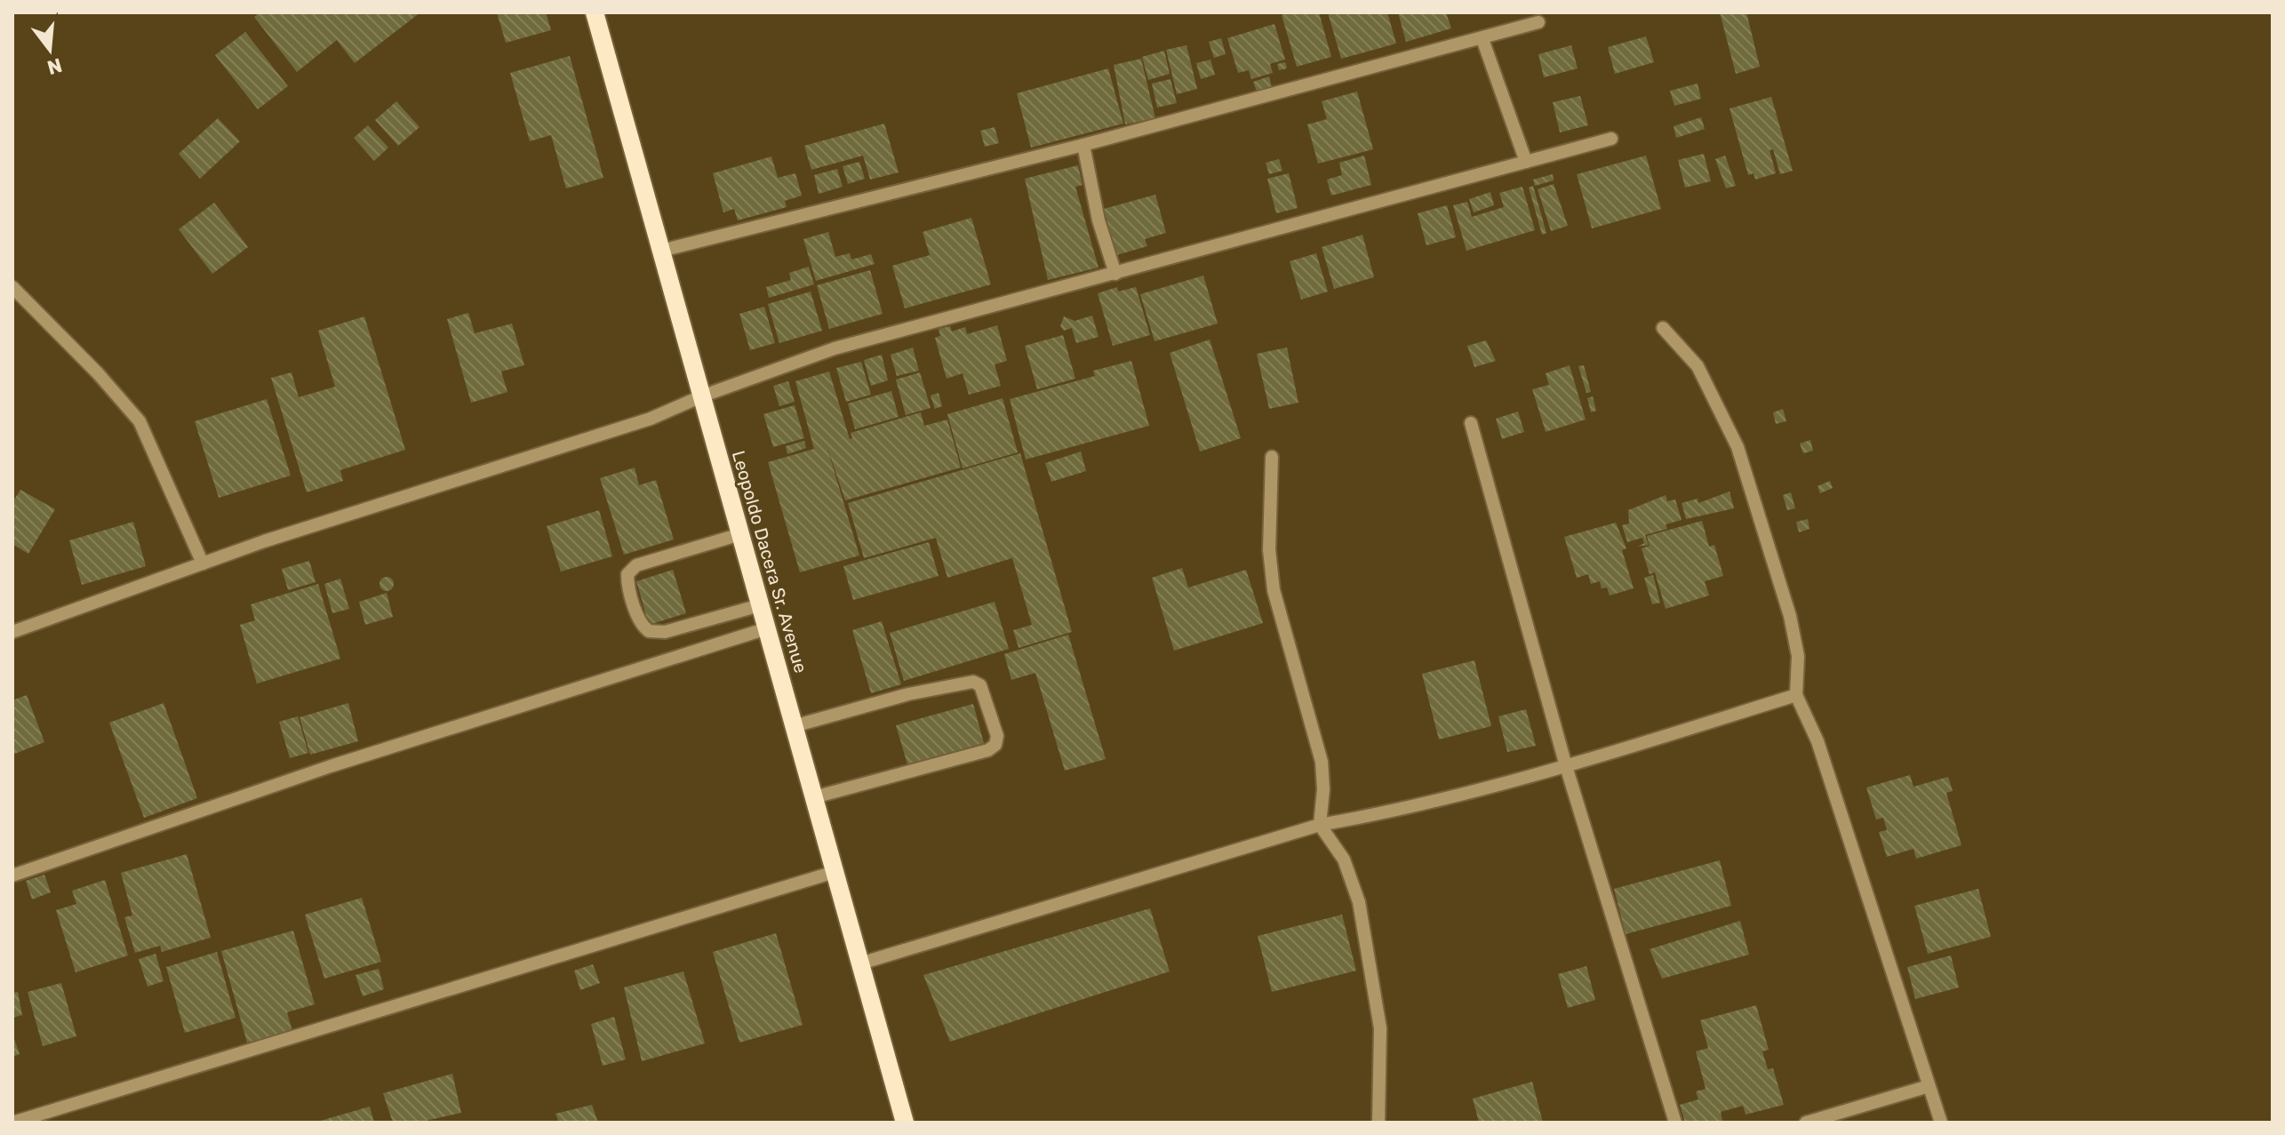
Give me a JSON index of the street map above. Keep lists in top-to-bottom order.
{
  "streets": {
    "main road": ["Leopoldo Dacera Sr. Avenue"]
  },
  "north": "bottom"
}
